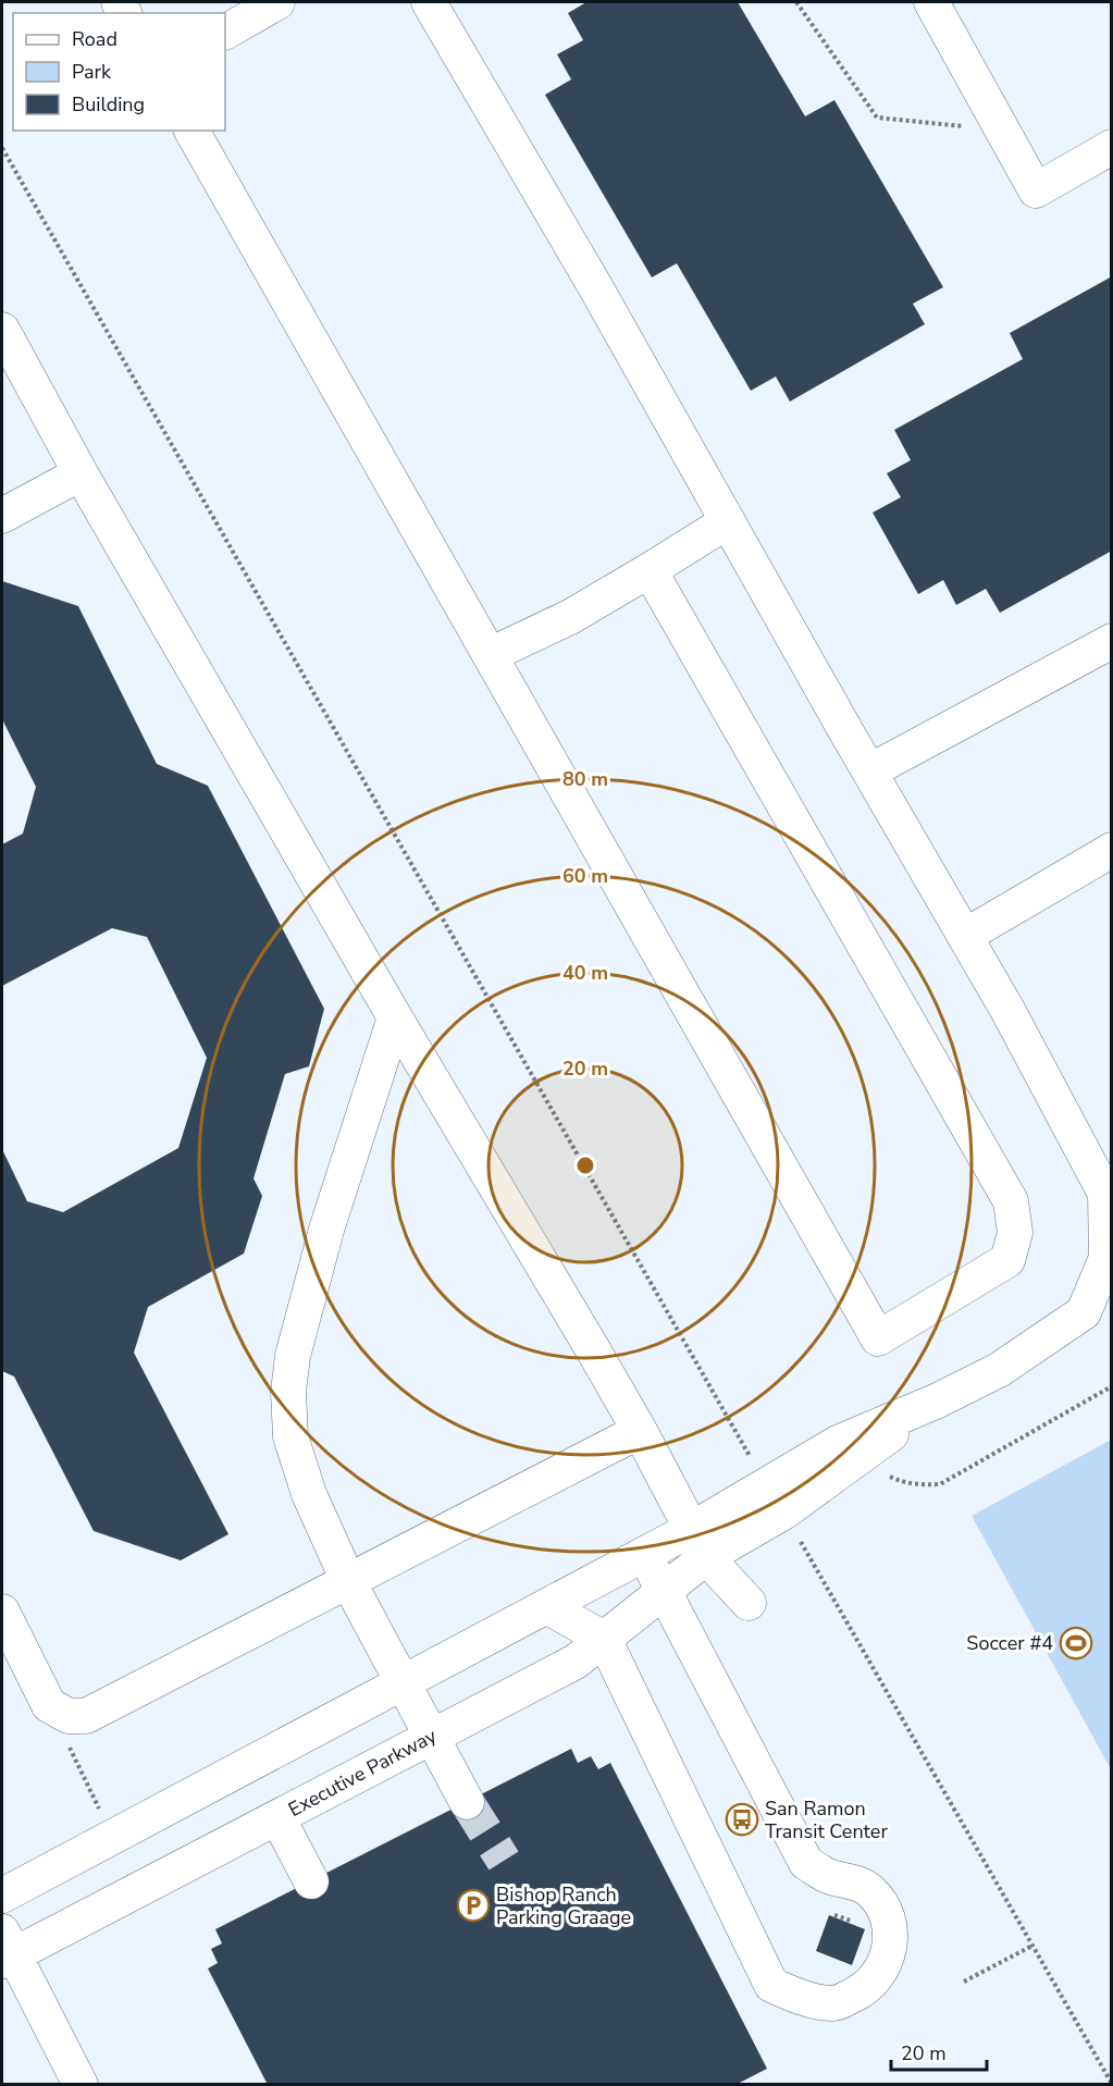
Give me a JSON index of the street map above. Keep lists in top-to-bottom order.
{
  "streets": {
    "street": ["Executive Parkway"]
  },
  "places": {
    "sports": ["Soccer #4"],
    "bus stop": ["San Ramon Transit Center"],
    "parking": ["Bishop Ranch Parking Graage"]
  },
  "legend": ["Road", "Park", "Building"],
  "scale_bar": "20 m",
  "rings": [
    "80 m",
    "60 m",
    "40 m",
    "20 m"
  ]
}
